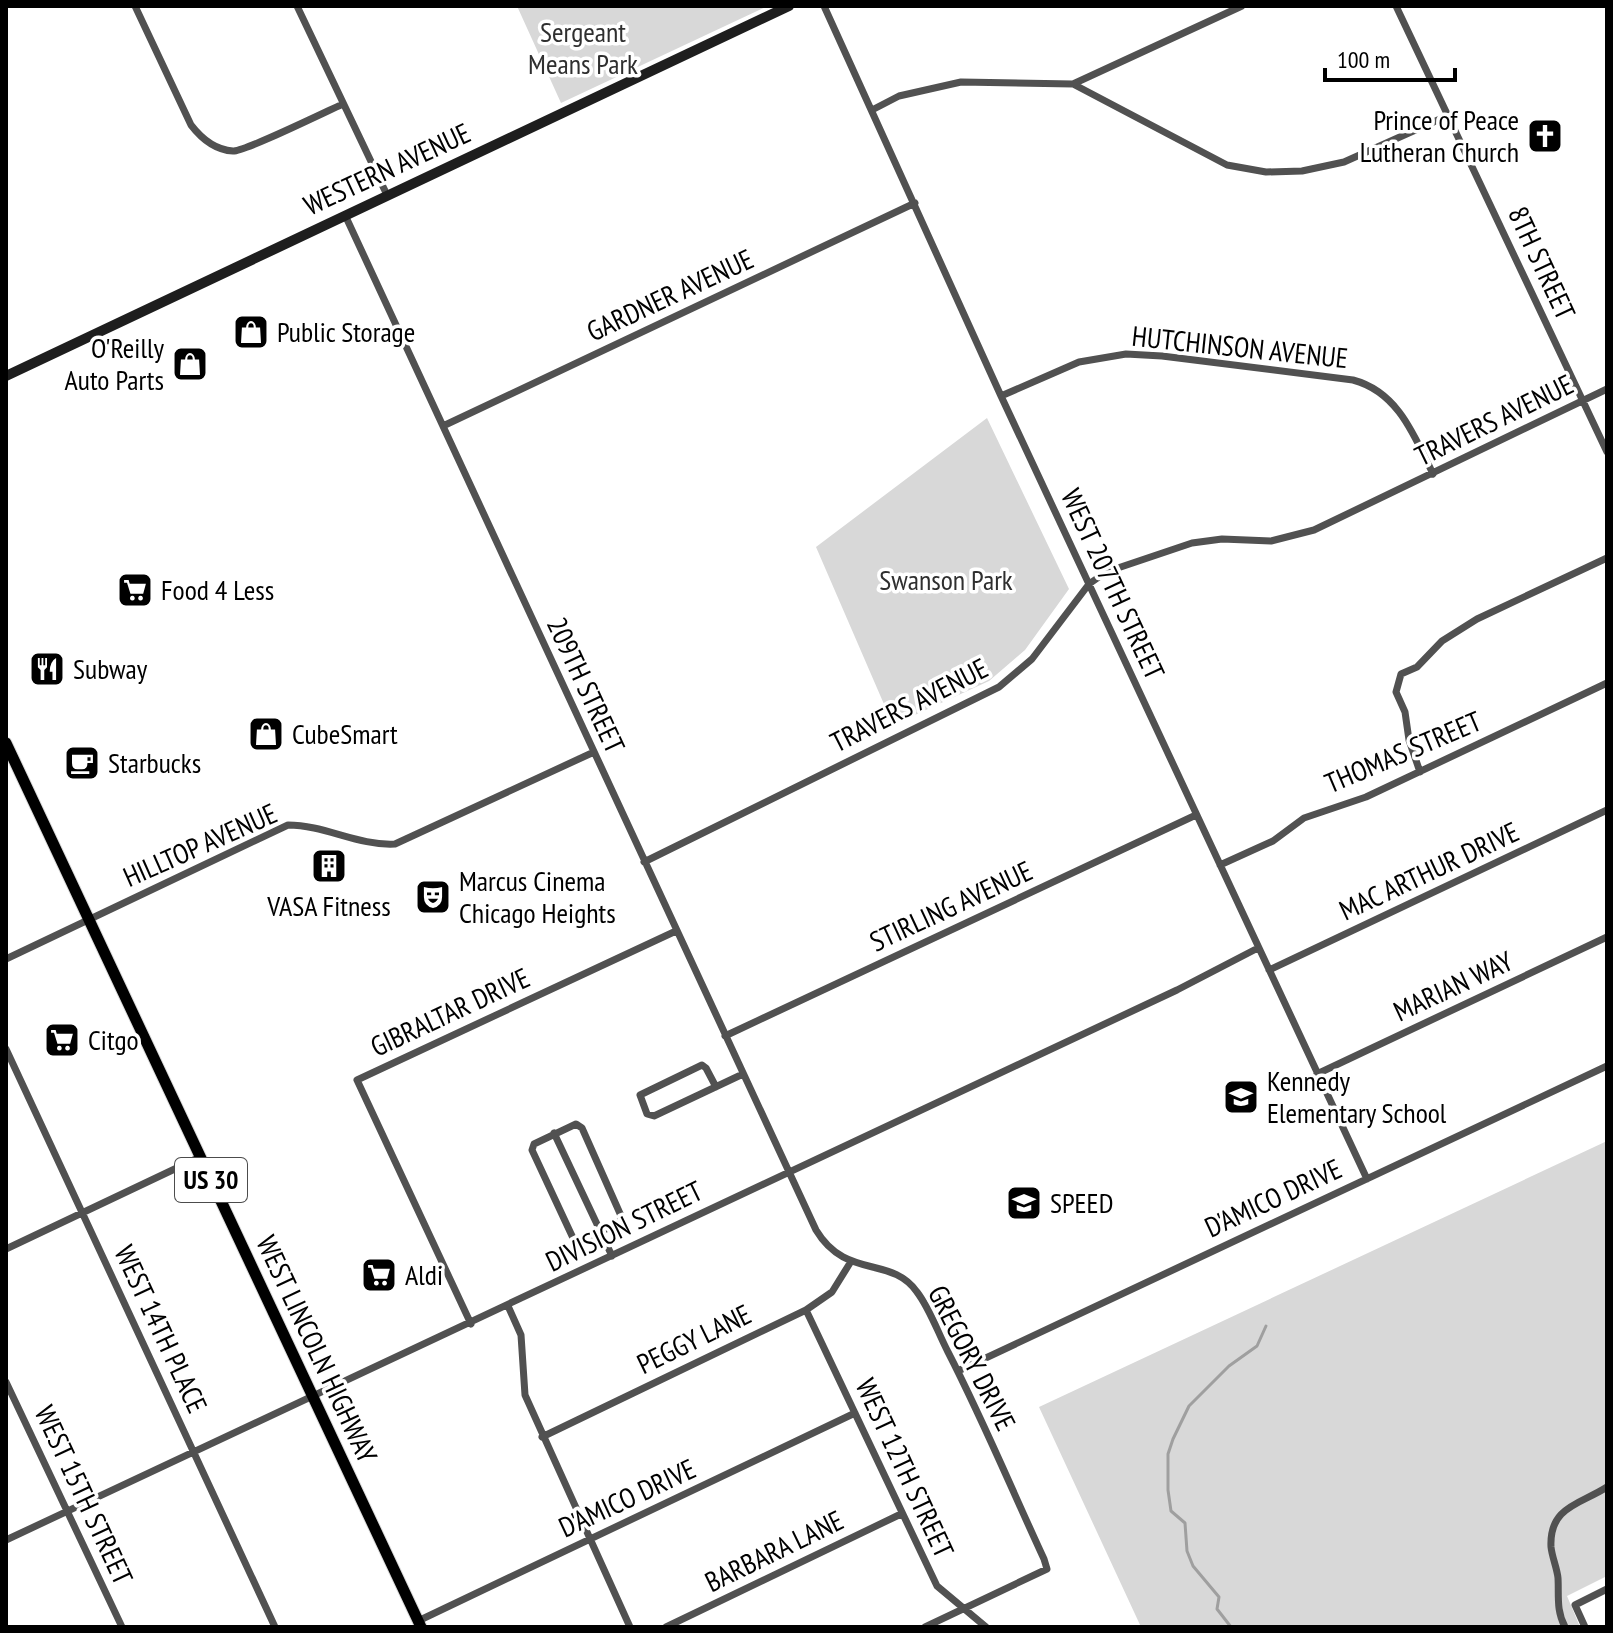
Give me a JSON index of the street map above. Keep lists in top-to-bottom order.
{
  "streets": {
    "main road": ["WESTERN AVENUE", "US 30", "WEST LINCOLN HIGHWAY"],
    "street": [
      "8TH STREET",
      "GARDNER AVENUE",
      "HUTCHINSON AVENUE",
      "TRAVERS AVENUE",
      "WEST 207TH STREET",
      "209TH STREET",
      "THOMAS STREET",
      "HILLTOP AVENUE",
      "MAC ARTHUR DRIVE",
      "STIRLING AVENUE",
      "MARIAN WAY",
      "GIBRALTAR DRIVE",
      "D'AMICO DRIVE",
      "DIVISION STREET",
      "WEST 14TH PLACE",
      "PEGGY LANE",
      "GREGORY DRIVE",
      "WEST 12TH STREET",
      "WEST 15TH STREET",
      "BARBARA LANE"
    ]
  },
  "crossings": [
    ["WESTERN AVENUE", "209TH STREET"],
    ["8TH STREET", "TRAVERS AVENUE"],
    ["GARDNER AVENUE", "WEST 207TH STREET"],
    ["GARDNER AVENUE", "209TH STREET"],
    ["HUTCHINSON AVENUE", "TRAVERS AVENUE"],
    ["HUTCHINSON AVENUE", "WEST 207TH STREET"],
    ["TRAVERS AVENUE", "WEST 207TH STREET"],
    ["TRAVERS AVENUE", "209TH STREET"],
    ["WEST 207TH STREET", "THOMAS STREET"],
    ["WEST 207TH STREET", "MAC ARTHUR DRIVE"],
    ["WEST 207TH STREET", "STIRLING AVENUE"],
    ["WEST 207TH STREET", "MARIAN WAY"],
    ["WEST 207TH STREET", "D'AMICO DRIVE"],
    ["WEST 207TH STREET", "DIVISION STREET"],
    ["209TH STREET", "HILLTOP AVENUE"],
    ["209TH STREET", "STIRLING AVENUE"],
    ["209TH STREET", "GIBRALTAR DRIVE"],
    ["209TH STREET", "DIVISION STREET"],
    ["209TH STREET", "GREGORY DRIVE"],
    ["HILLTOP AVENUE", "WEST LINCOLN HIGHWAY"],
    ["GIBRALTAR DRIVE", "DIVISION STREET"],
    ["D'AMICO DRIVE", "WEST LINCOLN HIGHWAY"],
    ["D'AMICO DRIVE", "GREGORY DRIVE"],
    ["D'AMICO DRIVE", "WEST 12TH STREET"],
    ["DIVISION STREET", "WEST 14TH PLACE"],
    ["DIVISION STREET", "WEST LINCOLN HIGHWAY"],
    ["DIVISION STREET", "GREGORY DRIVE"],
    ["DIVISION STREET", "WEST 15TH STREET"],
    ["PEGGY LANE", "GREGORY DRIVE"],
    ["PEGGY LANE", "WEST 12TH STREET"],
    ["GREGORY DRIVE", "WEST 12TH STREET"],
    ["WEST 12TH STREET", "BARBARA LANE"]
  ],
  "parks": ["Sergeant Means Park", "Swanson Park"],
  "places": {
    "church": ["Prince of Peace Lutheran Church"],
    "shop": ["Public Storage", "O'Reilly Auto Parts", "CubeSmart"],
    "supermarket": ["Food 4 Less", "Citgo", "Aldi"],
    "restaurant": ["Subway"],
    "cafe": ["Starbucks"],
    "building": ["VASA Fitness"],
    "theatre": ["Marcus Cinema Chicago Heights"],
    "school or university": ["Kennedy Elementary School", "SPEED"]
  },
  "scale_bar": "100 m"
}
